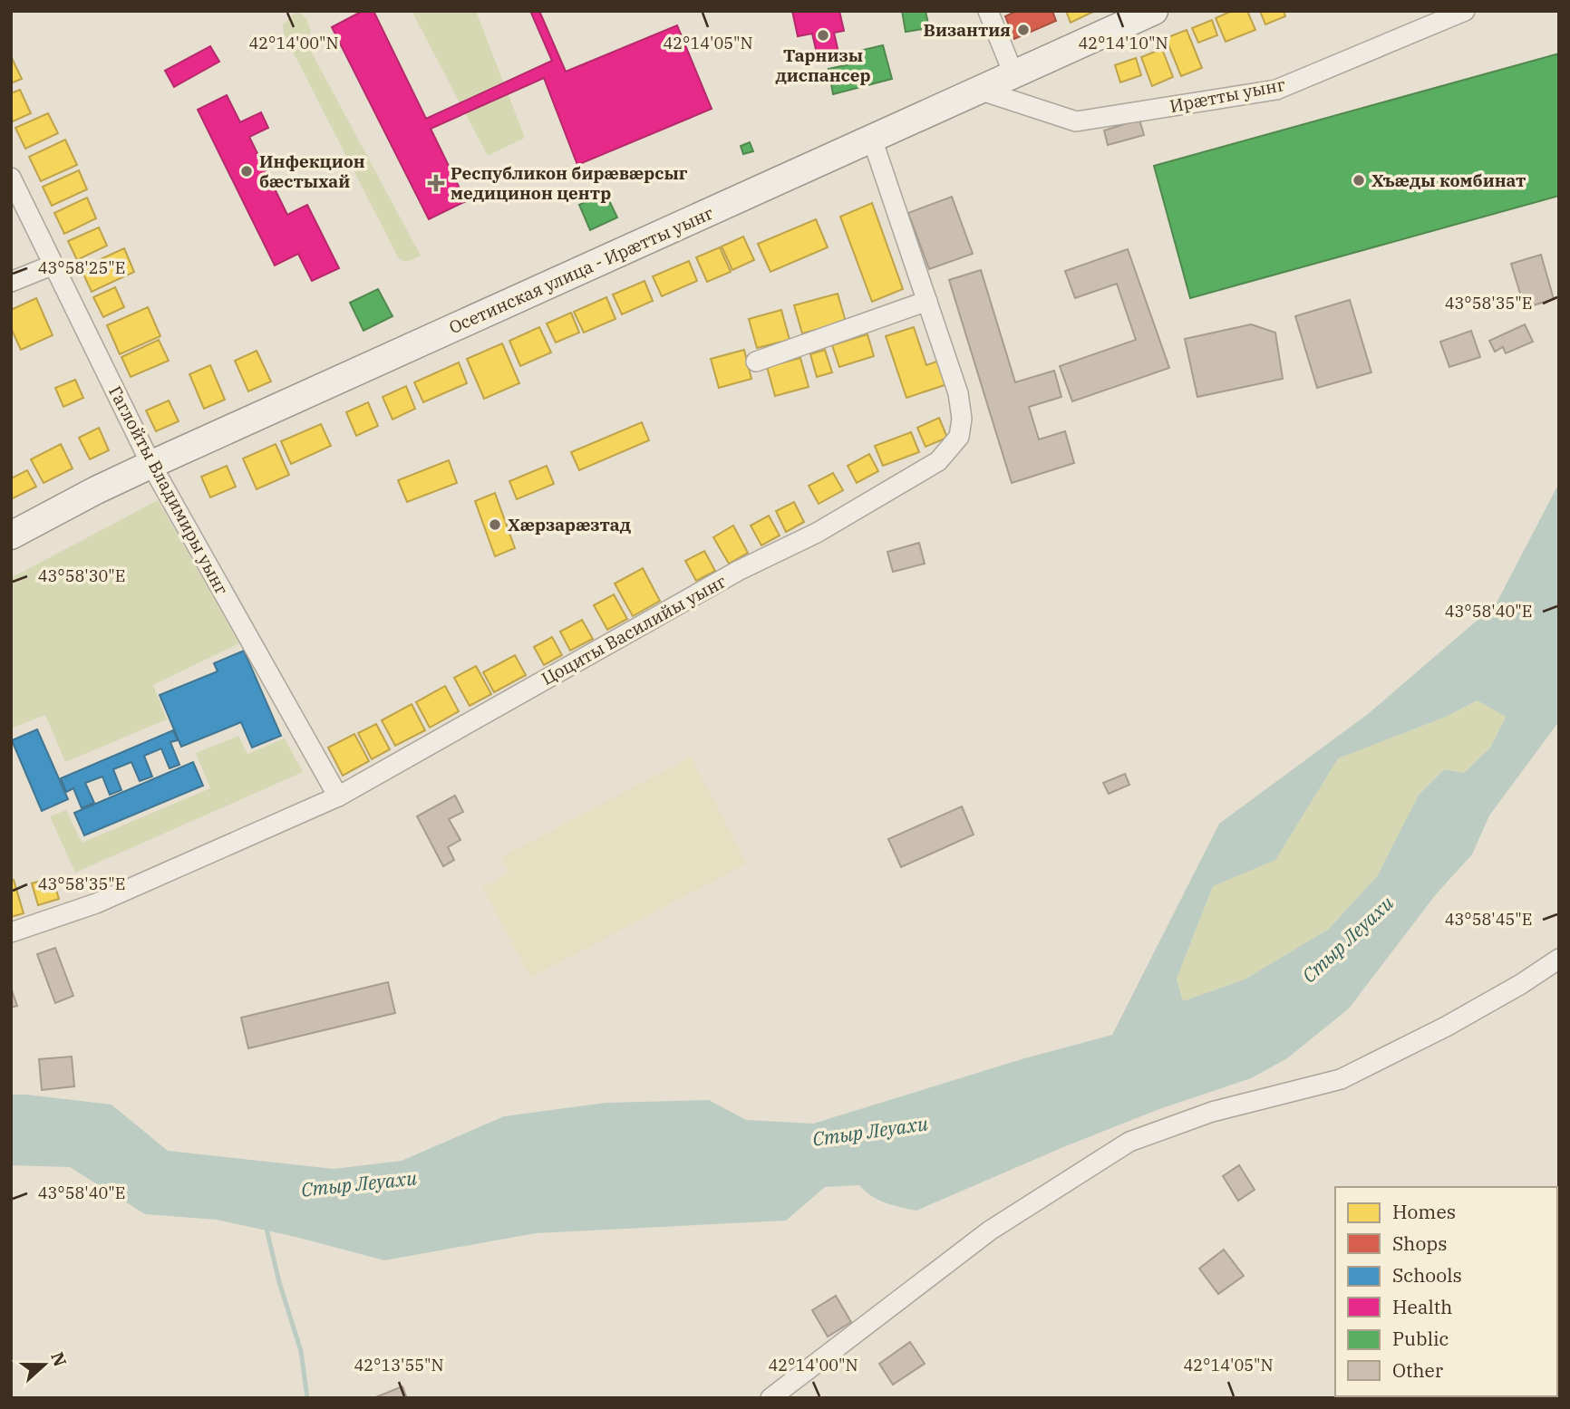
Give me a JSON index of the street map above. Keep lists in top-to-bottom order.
{
  "streets": {
    "street": [
      "Ирæтты уынг",
      "Осетинская улица - Ирæтты уынг",
      "Гаглойты Владимиры уынг",
      "Цоциты Василийы уынг"
    ]
  },
  "crossings": [
    ["Ирæтты уынг", "Осетинская улица - Ирæтты уынг"],
    ["Осетинская улица - Ирæтты уынг", "Гаглойты Владимиры уынг"],
    ["Осетинская улица - Ирæтты уынг", "Цоциты Василийы уынг"],
    ["Гаглойты Владимиры уынг", "Цоциты Василийы уынг"]
  ],
  "water": ["Стыр Леуахи"],
  "places": {
    "other": [
      "Византия",
      "Тарнизы диспансер",
      "Инфекцион бæстыхай",
      "Хъæды комбинат",
      "Хæрзарæзтад"
    ],
    "health": ["Республикон бирæвæрсыг медицинон центр"]
  },
  "legend": [
    "Homes",
    "Shops",
    "Schools",
    "Health",
    "Public",
    "Other"
  ],
  "north": "right",
  "coordinates": [
    "42°14'05\"N",
    "42°14'00\"N",
    "42°14'10\"N",
    "43°58'25\"E",
    "43°58'35\"E",
    "43°58'30\"E",
    "43°58'40\"E",
    "43°58'45\"E",
    "42°13'55\"N"
  ]
}
